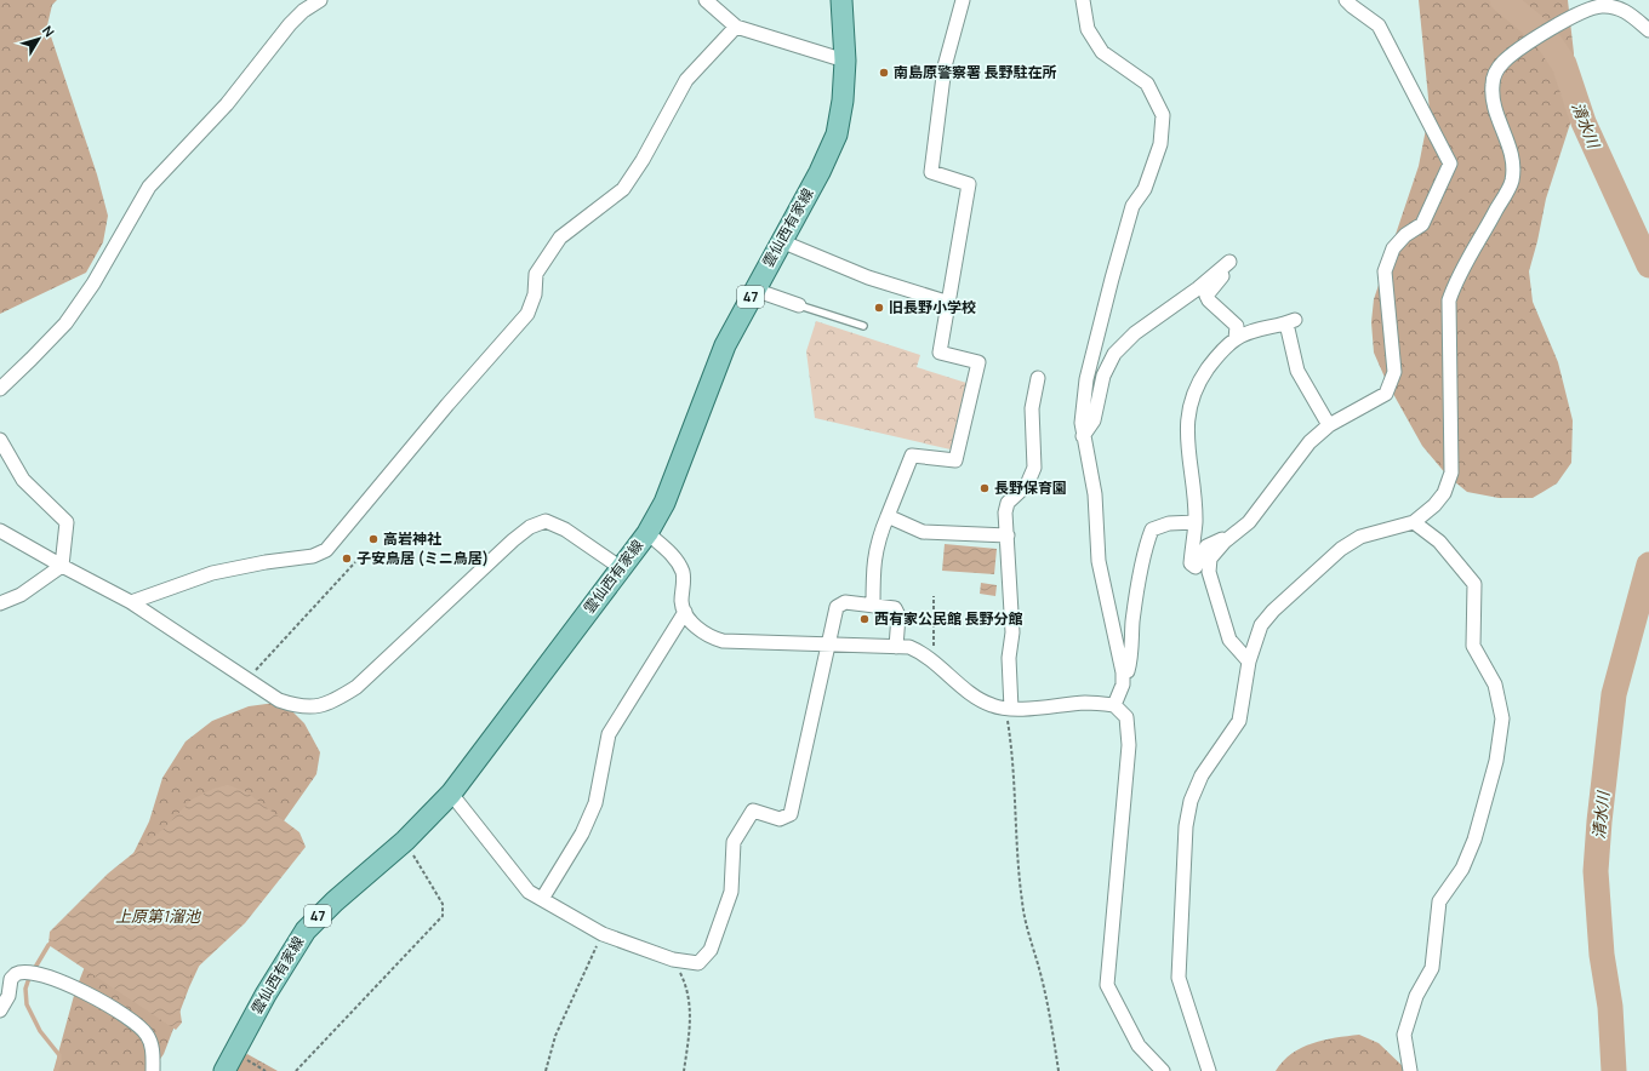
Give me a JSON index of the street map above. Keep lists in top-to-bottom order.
{
  "streets": {
    "main road": ["雲仙西有家線", "47"]
  },
  "water": ["清水川", "上原第1溜池"],
  "places": [
    "南島原警察署 長野駐在所",
    "旧長野小学校",
    "長野保育園",
    "高岩神社",
    "子安鳥居 (ミニ鳥居)",
    "西有家公民館 長野分館"
  ],
  "north": "top right"
}
